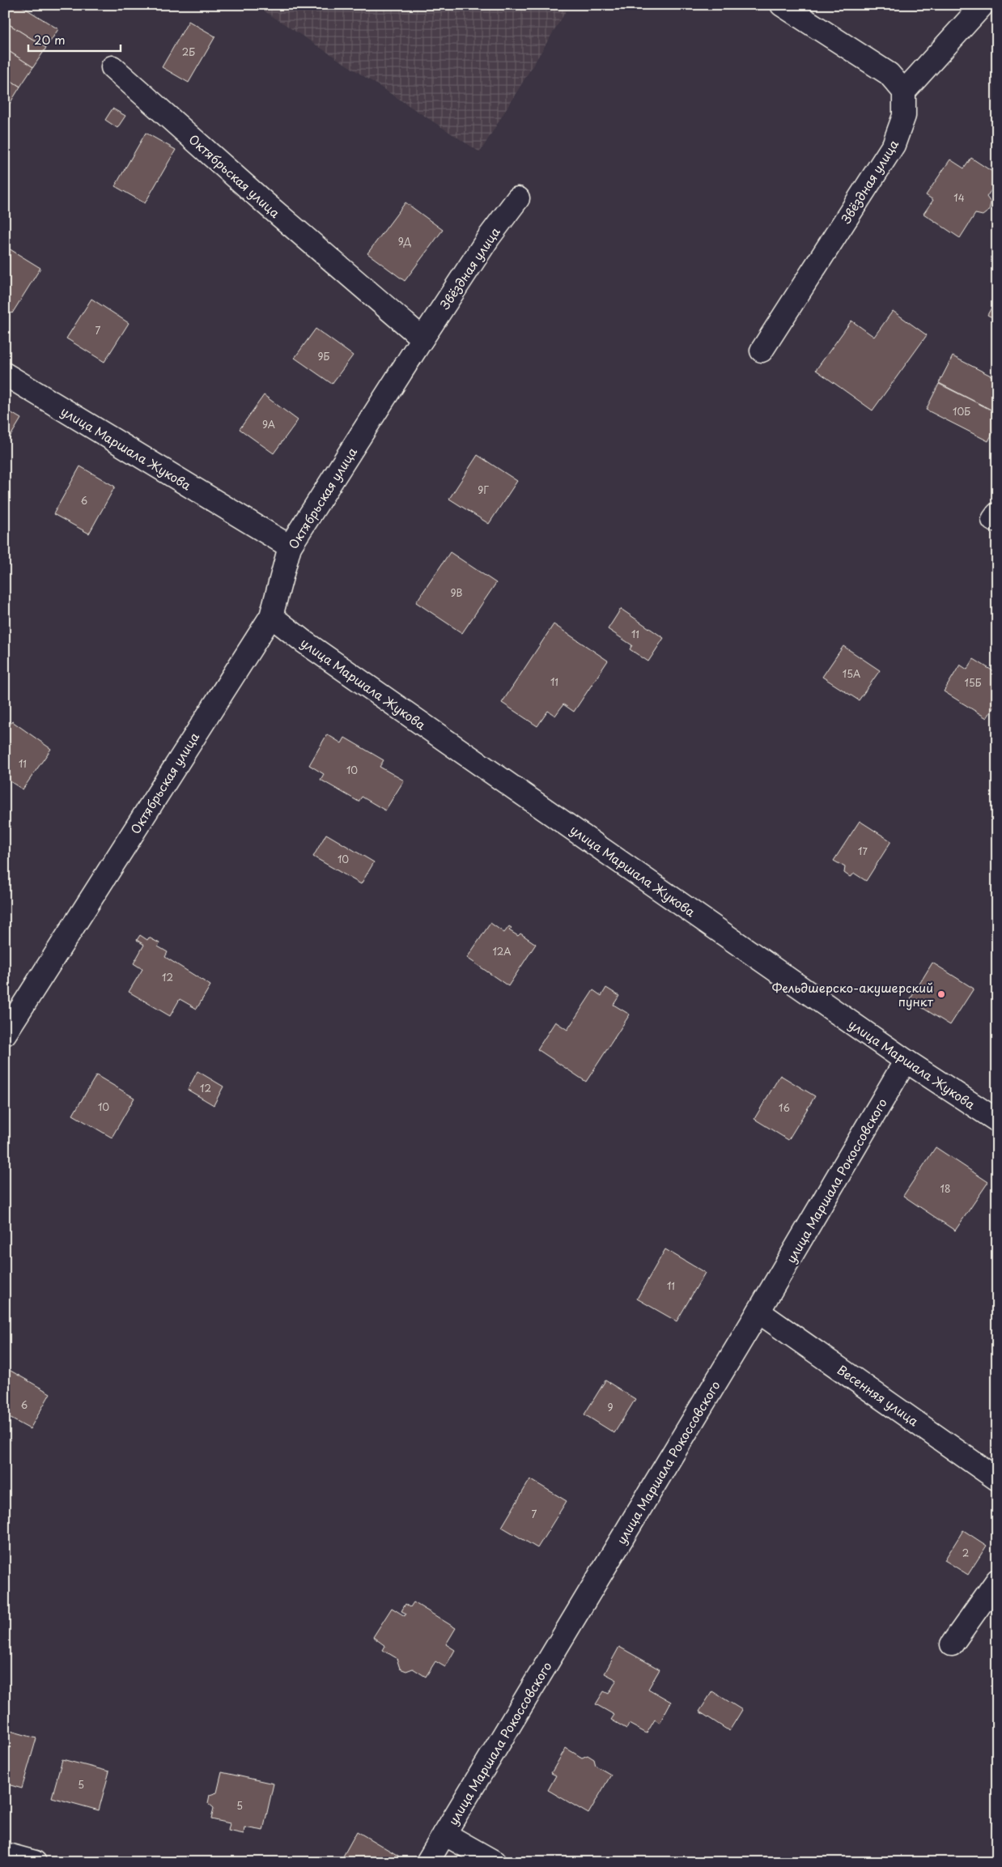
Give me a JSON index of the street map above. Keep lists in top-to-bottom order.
{
  "streets": {
    "street": [
      "Октябрьская улица",
      "Звёздная улица",
      "улица Маршала Жукова",
      "улица Маршала Рокоссовского",
      "Весенняя улица"
    ]
  },
  "crossings": [
    ["Октябрьская улица", "Звёздная улица"],
    ["Октябрьская улица", "улица Маршала Жукова"],
    ["улица Маршала Жукова", "улица Маршала Рокоссовского"],
    ["улица Маршала Рокоссовского", "Весенняя улица"]
  ],
  "places": ["Фельдшерско-акушерский пункт"],
  "house_numbers": [
    "2Б",
    "14",
    "9Д",
    "7",
    "9Б",
    "10Б",
    "9А",
    "9Г",
    "6",
    "9В",
    "11",
    "15А",
    "11",
    "15Б",
    "11",
    "10",
    "17",
    "10",
    "12А",
    "12",
    "12",
    "10",
    "16",
    "18",
    "11",
    "6",
    "9",
    "7",
    "2",
    "5",
    "5"
  ],
  "scale_bar": "20 m"
}
